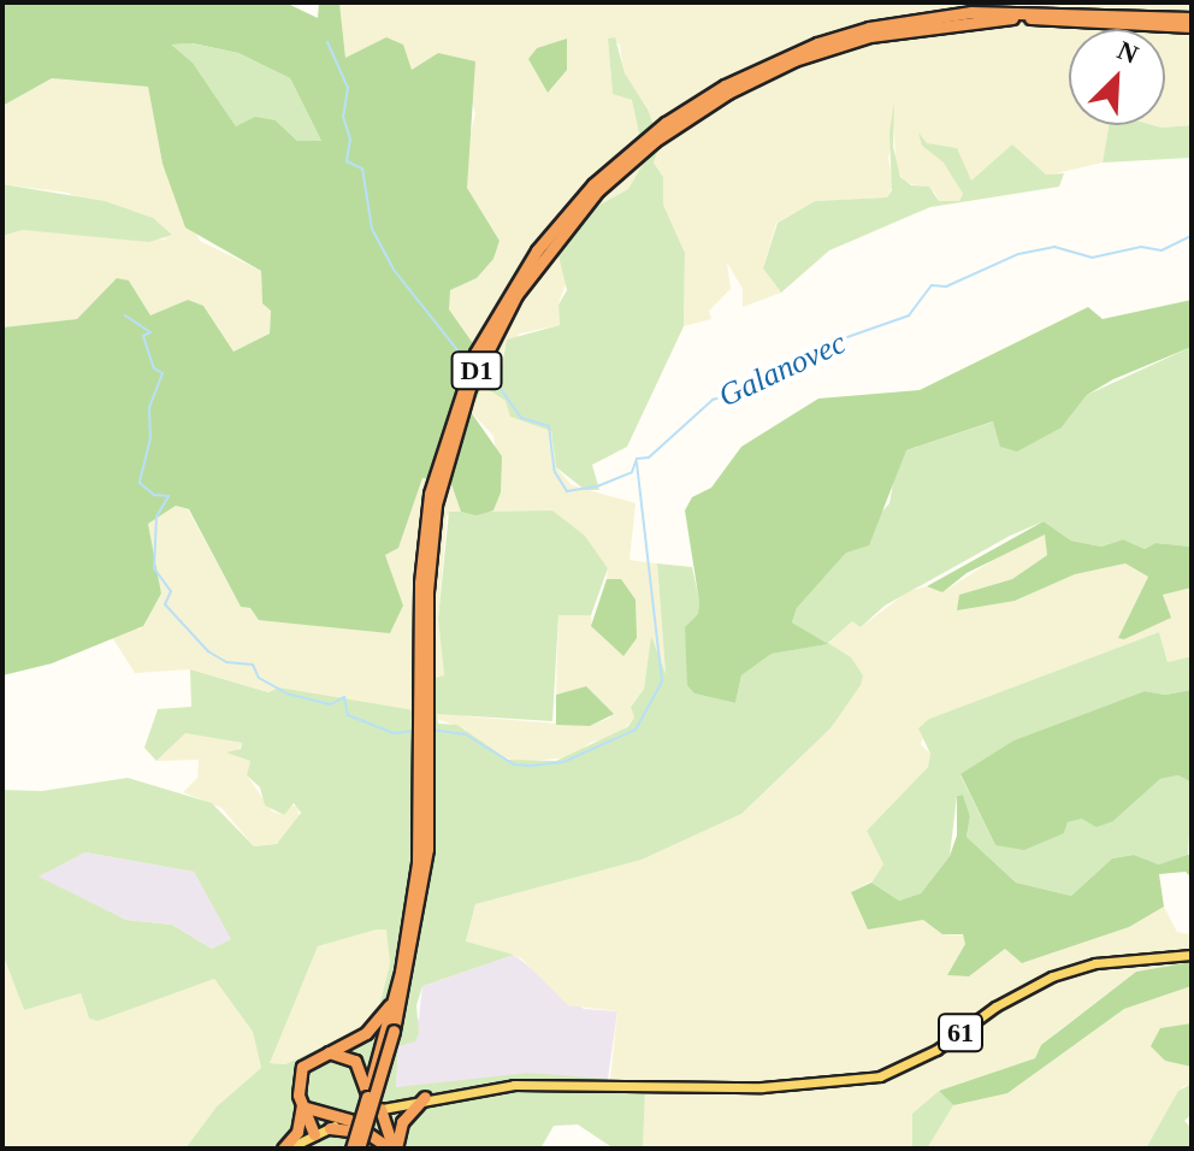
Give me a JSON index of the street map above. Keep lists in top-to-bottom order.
{
  "streets": {
    "highway": ["D1"],
    "main road": ["61"]
  },
  "water": ["Galanovec"],
  "north": "top right"
}
